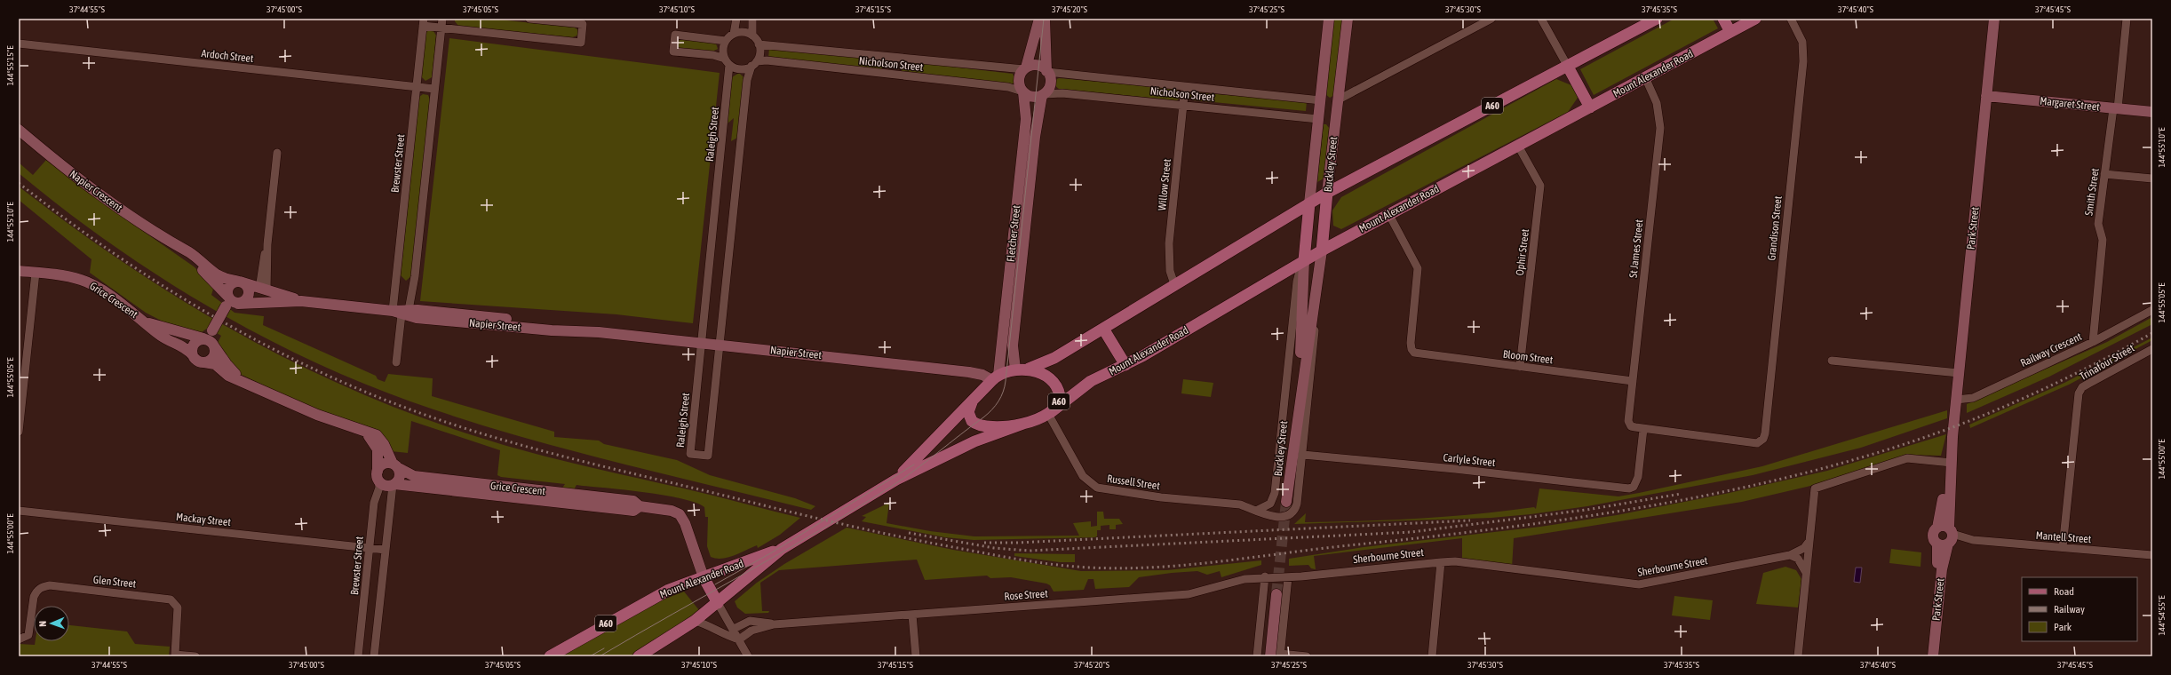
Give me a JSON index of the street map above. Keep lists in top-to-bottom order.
{
  "streets": {
    "main road": ["Mount Alexander Road", "A60", "Buckley Street"],
    "street": [
      "Ardoch Street",
      "Nicholson Street",
      "Margaret Street",
      "Raleigh Street",
      "Brewster Street",
      "Willow Street",
      "Napier Crescent",
      "Smith Street",
      "Grandison Street",
      "Park Street",
      "Fletcher Street",
      "St James Street",
      "Ophir Street",
      "Grice Crescent",
      "Napier Street",
      "Railway Crescent",
      "Bloom Street",
      "Trinafour Street",
      "Carlyle Street",
      "Russell Street",
      "Mackay Street",
      "Mantell Street",
      "Sherbourne Street",
      "Glen Street",
      "Rose Street"
    ]
  },
  "crossings": [
    ["Ardoch Street", "Brewster Street"],
    ["Nicholson Street", "Raleigh Street"],
    ["Nicholson Street", "Buckley Street"],
    ["Nicholson Street", "Willow Street"],
    ["Nicholson Street", "Fletcher Street"],
    ["Mount Alexander Road", "A60"],
    ["Mount Alexander Road", "Buckley Street"],
    ["Mount Alexander Road", "St James Street"],
    ["Mount Alexander Road", "Ophir Street"],
    ["Mount Alexander Road", "Grice Crescent"],
    ["Mount Alexander Road", "Bloom Street"],
    ["Mount Alexander Road", "Russell Street"],
    ["Margaret Street", "Smith Street"],
    ["Margaret Street", "Park Street"],
    ["A60", "Buckley Street"],
    ["A60", "Willow Street"],
    ["A60", "Fletcher Street"],
    ["A60", "Napier Street"],
    ["A60", "Russell Street"],
    ["Raleigh Street", "Napier Street"],
    ["Brewster Street", "Grice Crescent"],
    ["Brewster Street", "Napier Street"],
    ["Brewster Street", "Mackay Street"],
    ["Buckley Street", "Carlyle Street"],
    ["Buckley Street", "Russell Street"],
    ["Napier Crescent", "Napier Street"],
    ["Smith Street", "Railway Crescent"],
    ["Grandison Street", "St James Street"],
    ["Grandison Street", "Carlyle Street"],
    ["Park Street", "Railway Crescent"],
    ["Park Street", "Mantell Street"],
    ["Fletcher Street", "Napier Street"],
    ["St James Street", "Bloom Street"],
    ["St James Street", "Carlyle Street"],
    ["Ophir Street", "Bloom Street"],
    ["Trinafour Street", "Mantell Street"],
    ["Sherbourne Street", "Rose Street"]
  ],
  "legend": ["Road", "Railway", "Park"],
  "north": "left",
  "coordinates": [
    "37°44'55\"S",
    "37°45'00\"S",
    "37°45'05\"S",
    "37°45'10\"S",
    "37°45'15\"S",
    "37°45'20\"S",
    "37°45'25\"S",
    "37°45'30\"S",
    "37°45'35\"S",
    "37°45'40\"S",
    "37°45'45\"S",
    "144°55'15\"E",
    "144°55'10\"E",
    "144°55'05\"E",
    "144°55'00\"E",
    "144°54'55\"E"
  ]
}
